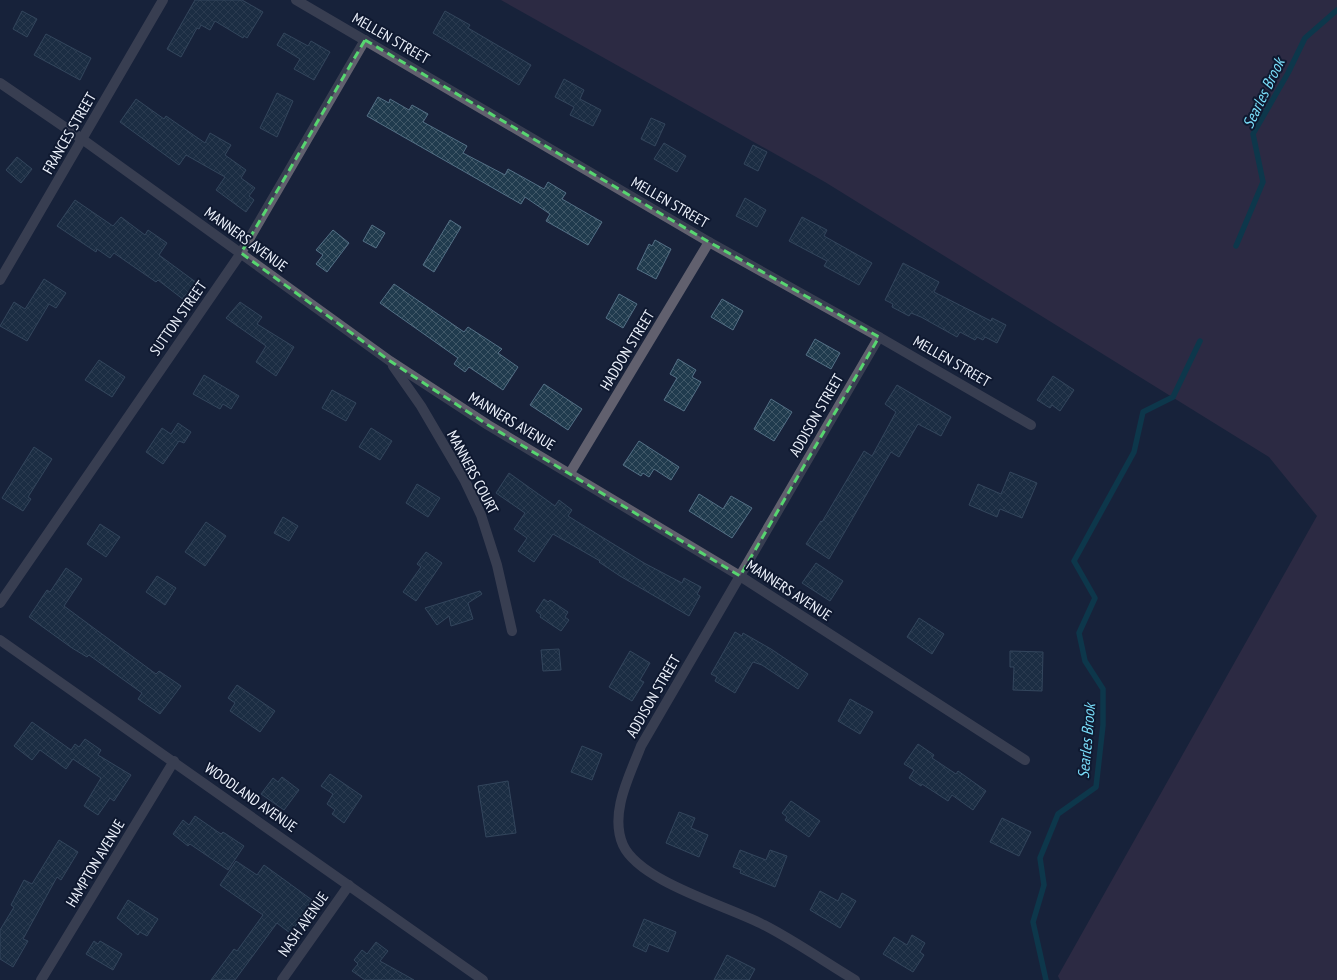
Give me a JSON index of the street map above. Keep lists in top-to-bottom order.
{
  "streets": {
    "street": [
      "MELLEN STREET",
      "FRANCES STREET",
      "MANNERS AVENUE",
      "SUTTON STREET",
      "HADDON STREET",
      "ADDISON STREET",
      "MANNERS COURT",
      "WOODLAND AVENUE",
      "HAMPTON AVENUE",
      "NASH AVENUE"
    ]
  },
  "crossings": [
    ["MELLEN STREET", "SUTTON STREET"],
    ["MELLEN STREET", "HADDON STREET"],
    ["MELLEN STREET", "ADDISON STREET"],
    ["FRANCES STREET", "MANNERS AVENUE"],
    ["MANNERS AVENUE", "SUTTON STREET"],
    ["MANNERS AVENUE", "HADDON STREET"],
    ["MANNERS AVENUE", "ADDISON STREET"],
    ["MANNERS AVENUE", "MANNERS COURT"],
    ["WOODLAND AVENUE", "HAMPTON AVENUE"],
    ["WOODLAND AVENUE", "NASH AVENUE"]
  ],
  "water": ["Searles Brook"]
}
